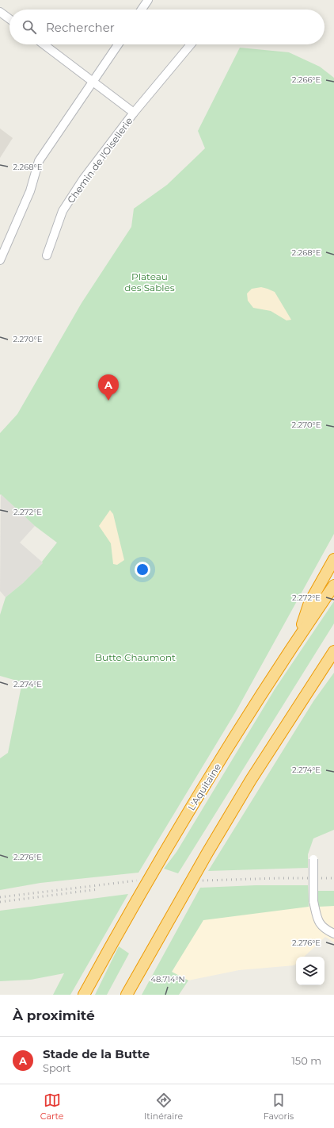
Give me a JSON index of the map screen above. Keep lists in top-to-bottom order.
{
  "streets": {
    "highway": ["L'Aquitaine"],
    "street": ["Chemin de l'Oisellerie"]
  },
  "parks": ["Plateau des Sables", "Butte Chaumont"],
  "page": {
    "search": "Rechercher",
    "pins": "A",
    "heading": "À proximité",
    "list": [
      {
        "mark": "A",
        "name": "Stade de la Butte",
        "note": "Sport",
        "value": "150 m"
      }
    ],
    "nav": ["Carte", "Itinéraire", "Favoris"]
  },
  "coordinates": [
    "2.266°E",
    "2.268°E",
    "2.270°E",
    "2.272°E",
    "2.274°E",
    "2.276°E",
    "48.714°N"
  ]
}
